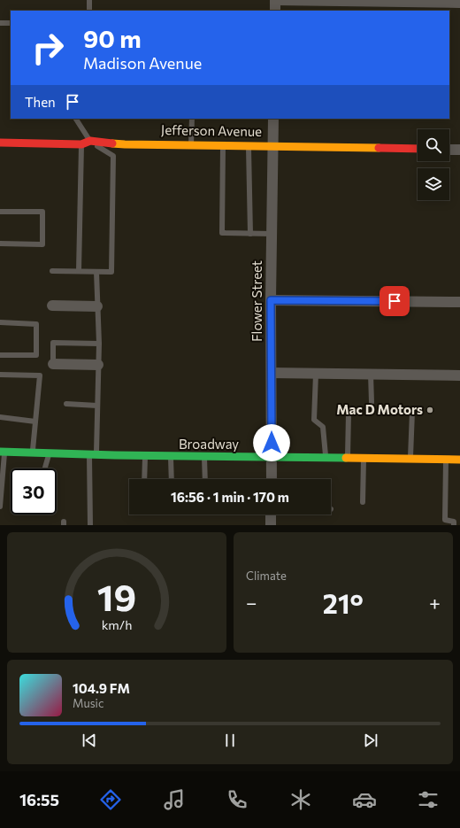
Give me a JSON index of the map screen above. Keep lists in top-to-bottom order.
{
  "streets": {
    "main road": ["Jefferson Avenue", "Broadway"],
    "street": ["Flower Street"]
  },
  "crossings": [
    ["Jefferson Avenue", "Flower Street"],
    ["Flower Street", "Broadway"]
  ],
  "places": ["Mac D Motors"],
  "page": {
    "turn": ["90 m", "Madison Avenue"],
    "then": "Then",
    "limit": "30",
    "trip": "16:56 · 1 min · 170 m",
    "tile": "Climate",
    "heat": ["−", "21°", "+"],
    "song": ["104.9 FM", "Music"],
    "tabs": "16:55",
    "gauge": ["19", "km/h"]
  }
}
